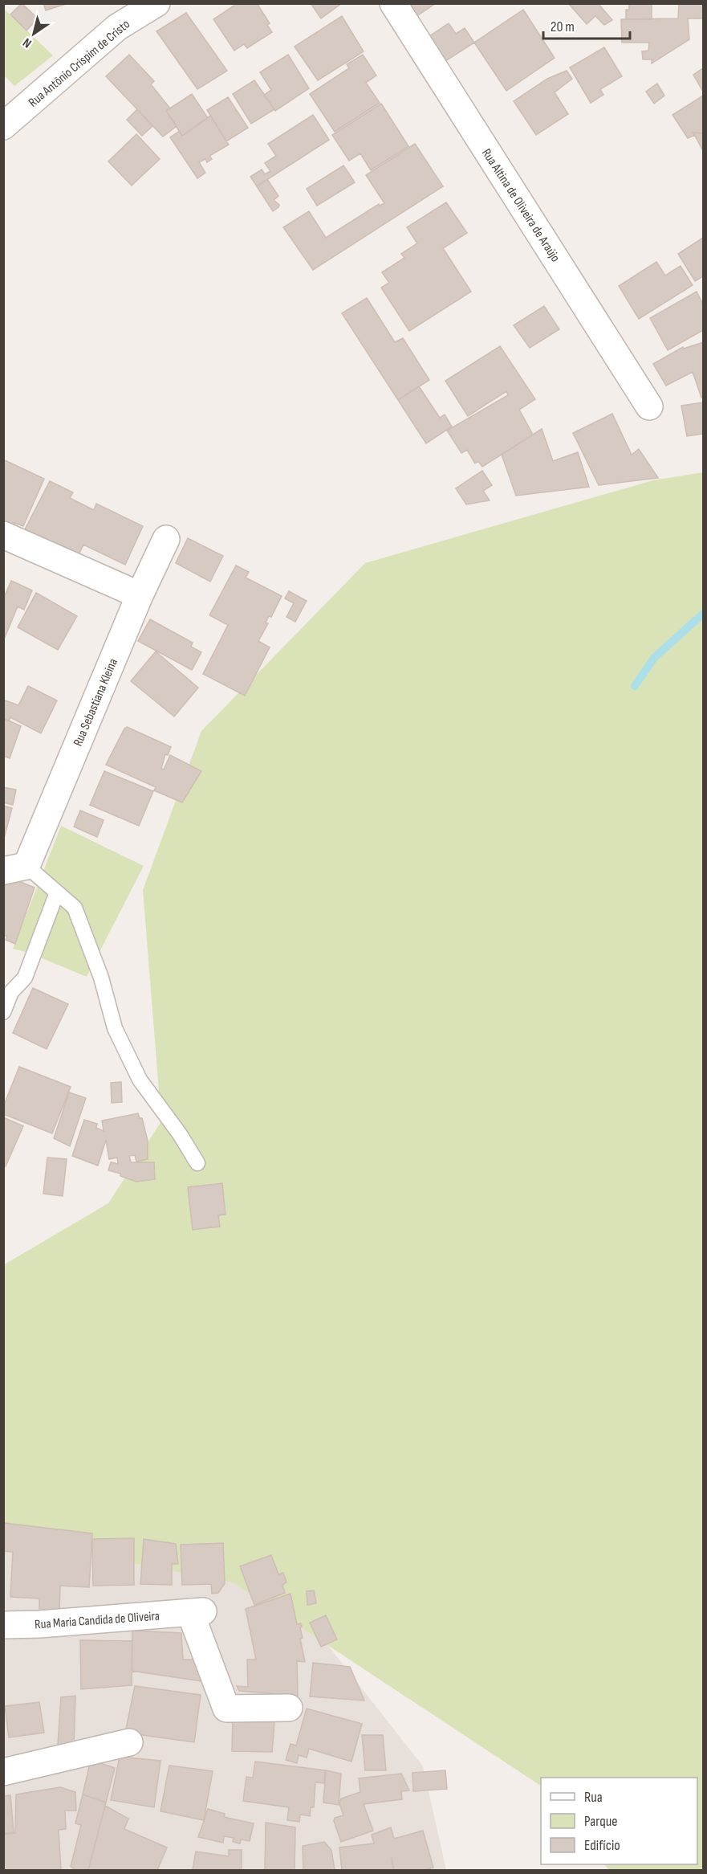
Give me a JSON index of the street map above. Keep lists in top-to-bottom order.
{
  "streets": {
    "street": [
      "Rua Antônio Crispim de Cristo",
      "Rua Altina de Oliveira de Araújo",
      "Rua Sebastiana Kleina",
      "Rua Maria Candida de Oliveira"
    ]
  },
  "legend": ["Rua", "Parque", "Edifício"],
  "scale_bar": "20 m",
  "north": "bottom left"
}
